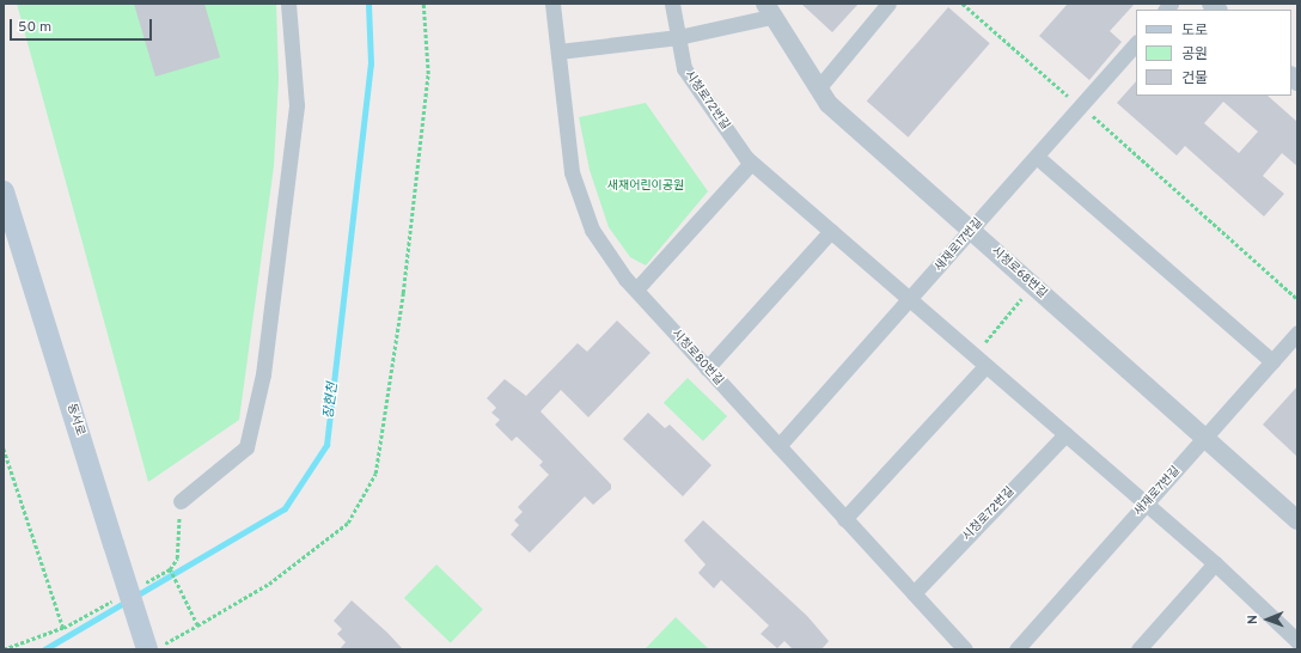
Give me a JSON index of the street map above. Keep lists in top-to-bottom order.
{
  "streets": {
    "main road": ["동서로"],
    "street": [
      "시청로72번길",
      "새재로17번길",
      "시청로68번길",
      "시청로80번길",
      "새재로7번길"
    ]
  },
  "crossings": [
    ["시청로72번길", "새재로17번길"],
    ["시청로72번길", "시청로80번길"],
    ["시청로72번길", "새재로7번길"],
    ["새재로17번길", "시청로68번길"],
    ["새재로17번길", "시청로80번길"],
    ["시청로68번길", "새재로7번길"]
  ],
  "water": ["장현천"],
  "parks": ["새재어린이공원"],
  "legend": ["도로", "공원", "건물"],
  "scale_bar": "50 m",
  "north": "left"
}
